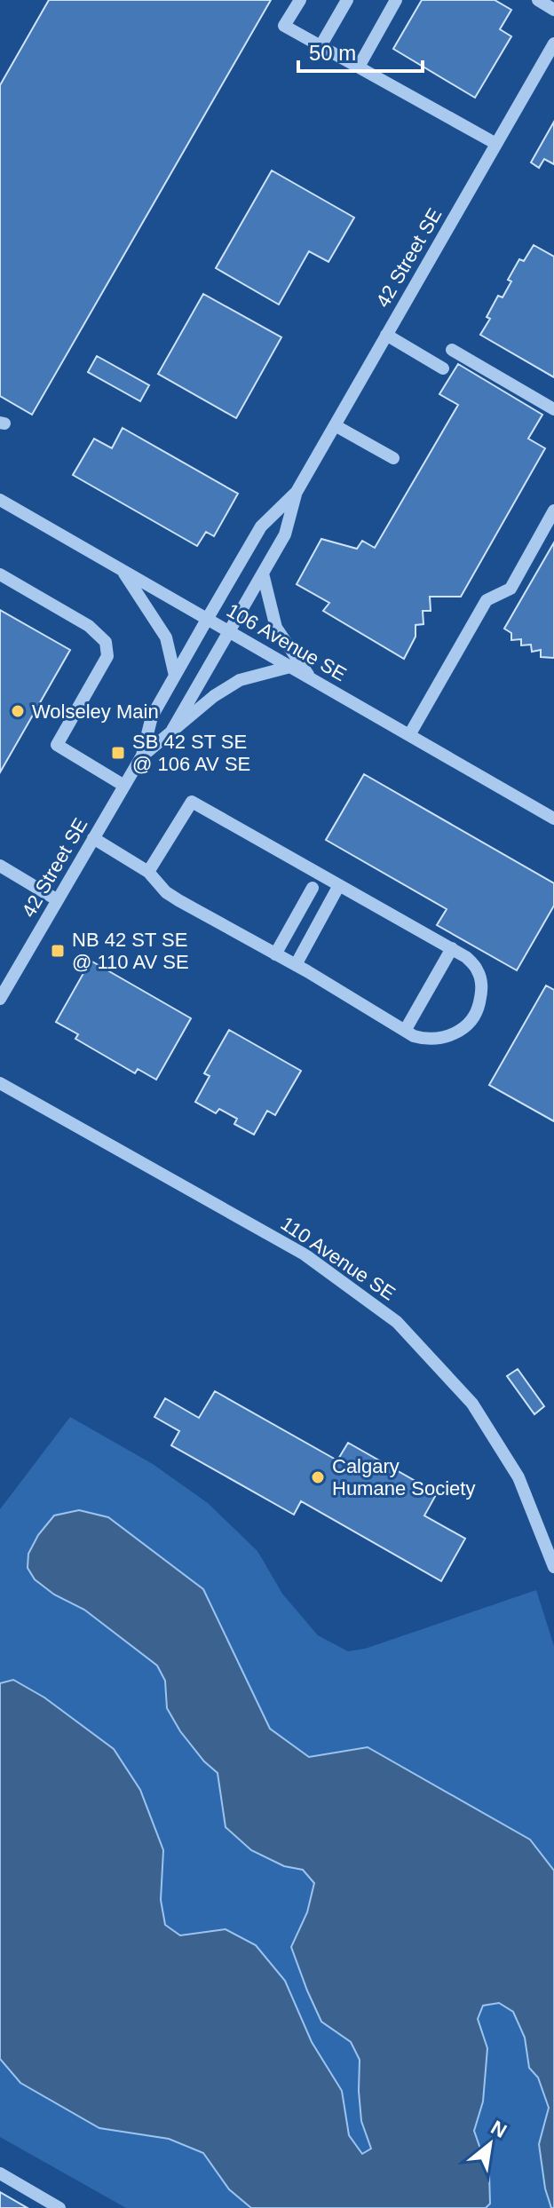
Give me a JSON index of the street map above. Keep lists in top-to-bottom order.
{
  "streets": {
    "street": ["42 Street SE", "106 Avenue SE", "110 Avenue SE"]
  },
  "crossings": [
    ["42 Street SE", "106 Avenue SE"]
  ],
  "places": {
    "other": ["Wolseley Main", "Calgary Humane Society"],
    "transit": ["SB 42 ST SE @ 106 AV SE", "NB 42 ST SE @ 110 AV SE"]
  },
  "scale_bar": "50 m",
  "north": "top right"
}
